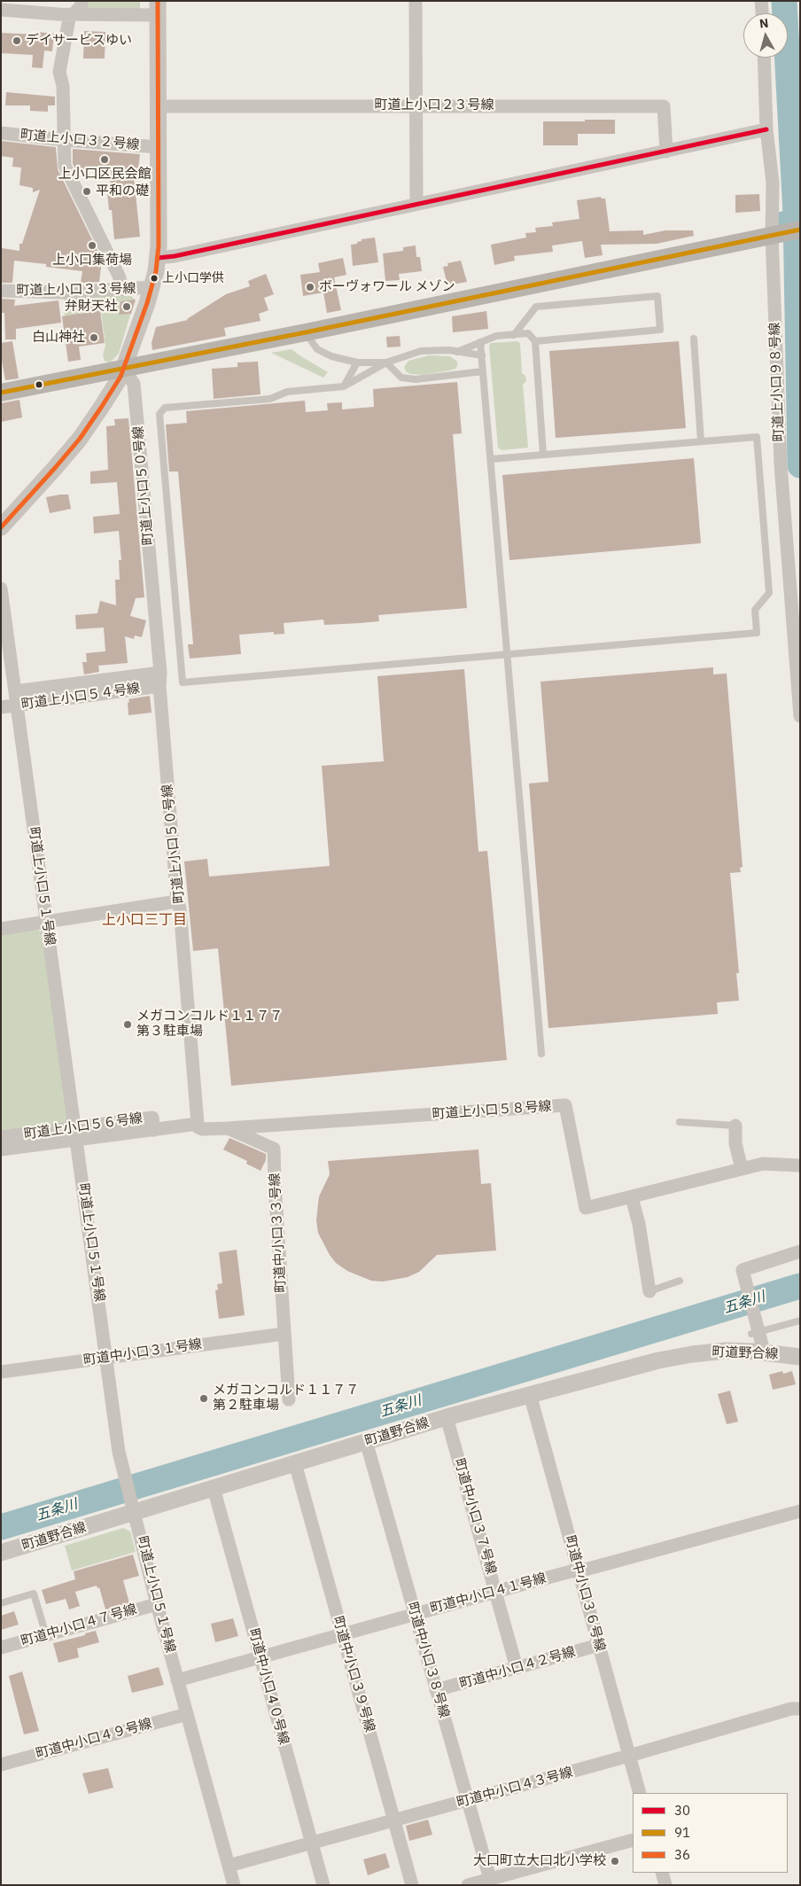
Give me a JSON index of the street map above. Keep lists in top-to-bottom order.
{
  "streets": {
    "street": [
      "町道上小口２３号線",
      "町道上小口３２号線",
      "町道上小口３３号線",
      "町道上小口９８号線",
      "町道上小口５０号線",
      "町道上小口５４号線",
      "町道上小口５１号線",
      "町道上小口５８号線",
      "町道上小口５６号線",
      "町道中小口３３号線",
      "町道中小口３１号線",
      "町道野合線",
      "町道中小口３７号線",
      "町道中小口４１号線",
      "町道中小口３６号線",
      "町道中小口４７号線",
      "町道中小口３８号線",
      "町道中小口４２号線",
      "町道中小口３９号線",
      "町道中小口４０号線",
      "町道中小口４９号線",
      "町道中小口４３号線"
    ]
  },
  "crossings": [
    ["町道上小口５０号線", "町道上小口５４号線"],
    ["町道上小口５０号線", "町道上小口５６号線"],
    ["町道上小口５０号線", "町道中小口３３号線"],
    ["町道上小口５４号線", "町道上小口５１号線"],
    ["町道上小口５１号線", "町道上小口５６号線"],
    ["町道上小口５１号線", "町道中小口３１号線"],
    ["町道上小口５１号線", "町道野合線"],
    ["町道上小口５１号線", "町道中小口４１号線"],
    ["町道上小口５１号線", "町道中小口４７号線"],
    ["町道上小口５１号線", "町道中小口４９号線"],
    ["町道上小口５１号線", "町道中小口４３号線"],
    ["町道上小口５８号線", "町道中小口３３号線"],
    ["町道上小口５６号線", "町道中小口３３号線"],
    ["町道中小口３３号線", "町道中小口３１号線"],
    ["町道野合線", "町道中小口３７号線"],
    ["町道野合線", "町道中小口３６号線"],
    ["町道野合線", "町道中小口３８号線"],
    ["町道野合線", "町道中小口３９号線"],
    ["町道野合線", "町道中小口４０号線"],
    ["町道中小口３７号線", "町道中小口４１号線"],
    ["町道中小口３７号線", "町道中小口４２号線"],
    ["町道中小口４１号線", "町道中小口３６号線"],
    ["町道中小口４１号線", "町道中小口３８号線"],
    ["町道中小口４１号線", "町道中小口３９号線"],
    ["町道中小口４１号線", "町道中小口４０号線"],
    ["町道中小口３６号線", "町道中小口４２号線"],
    ["町道中小口３６号線", "町道中小口４３号線"],
    ["町道中小口３８号線", "町道中小口４２号線"],
    ["町道中小口３８号線", "町道中小口４３号線"],
    ["町道中小口３９号線", "町道中小口４３号線"],
    ["町道中小口４０号線", "町道中小口４３号線"]
  ],
  "districts": ["上小口三丁目"],
  "water": ["五条川"],
  "places": [
    "デイサービスゆい",
    "上小口区民会館",
    "平和の礎",
    "上小口集荷場",
    "上小口学供",
    "ボーヴォワール メゾン",
    "弁財天社",
    "白山神社",
    "メガコンコルド１１７７ 第３駐車場",
    "メガコンコルド１１７７ 第２駐車場",
    "大口町立大口北小学校"
  ],
  "lines": ["transit line 36", "transit line 30", "transit line 91"],
  "legend": ["30", "91", "36"],
  "north": "top"
}
